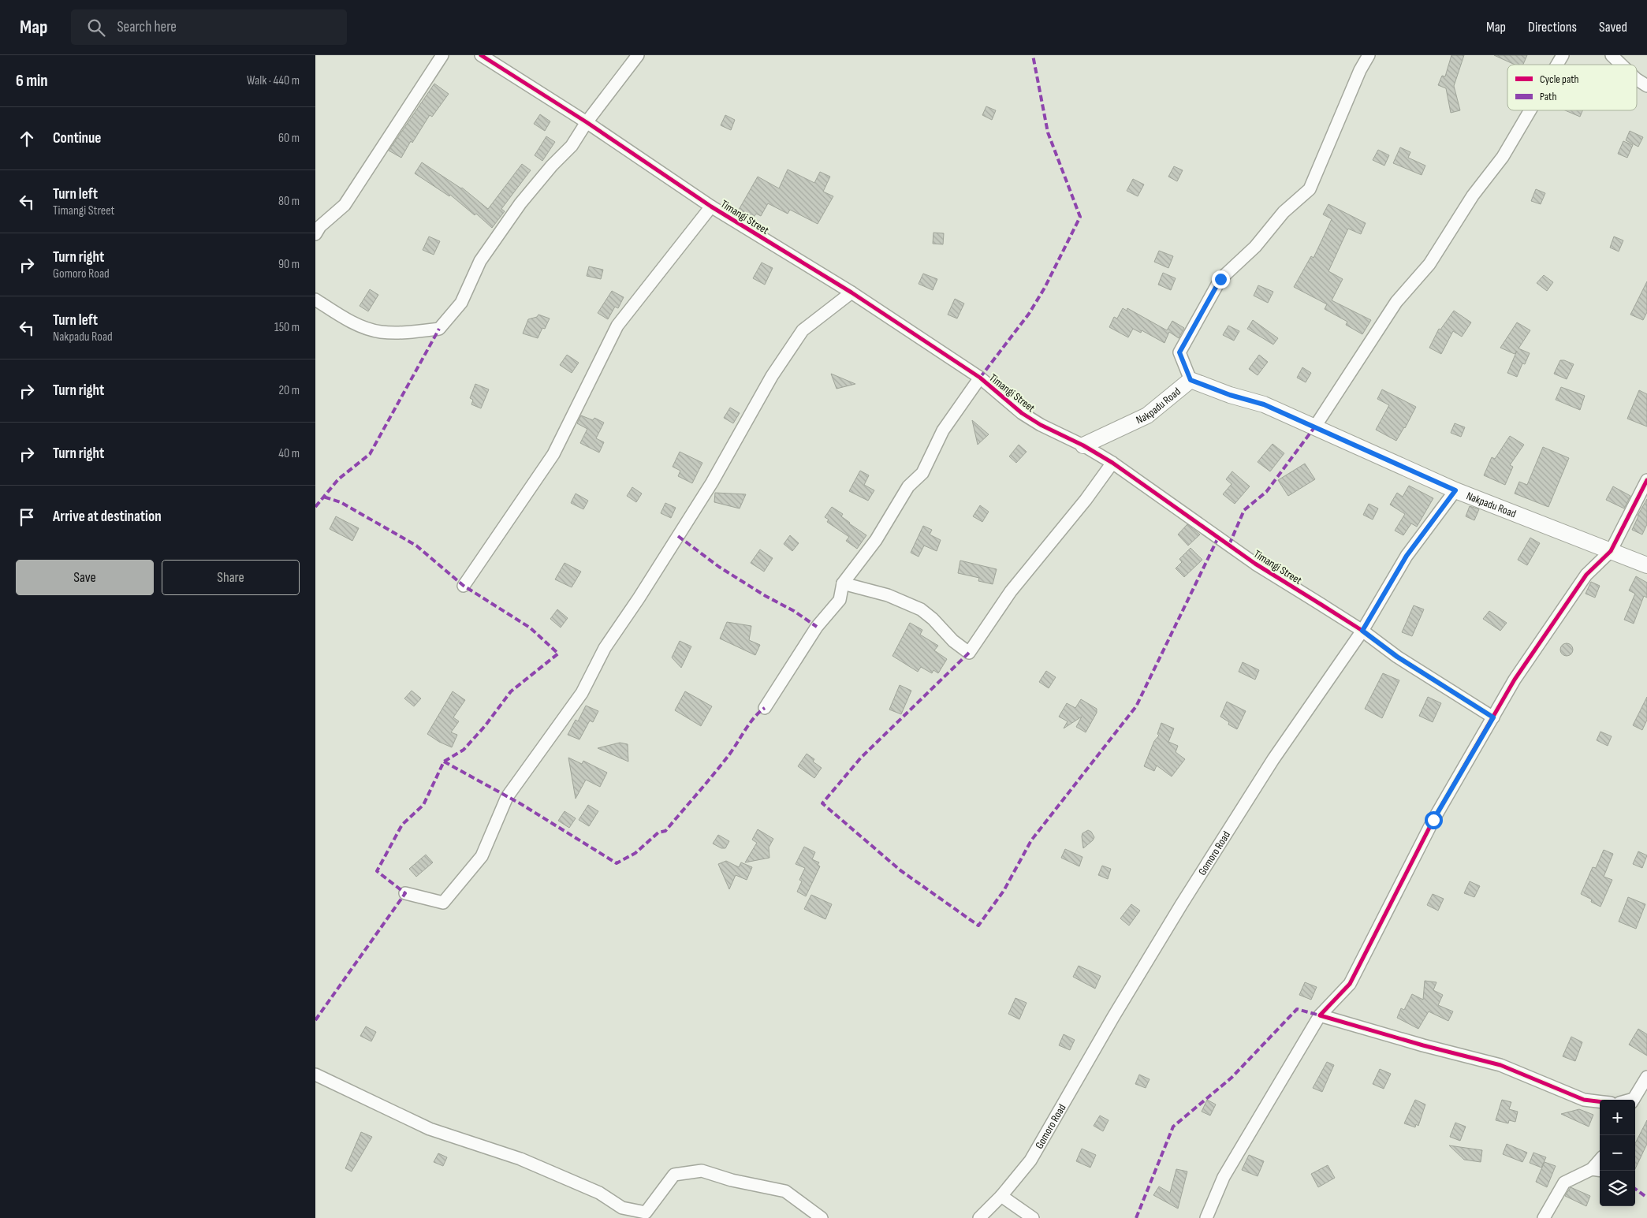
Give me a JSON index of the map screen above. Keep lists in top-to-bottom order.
{
  "streets": {
    "street": ["Timangi Street", "Nakpadu Road", "Gomoro Road"]
  },
  "crossings": [
    ["Timangi Street", "Nakpadu Road"],
    ["Timangi Street", "Gomoro Road"],
    ["Nakpadu Road", "Gomoro Road"]
  ],
  "legend": ["Cycle path", "Path"],
  "page": {
    "header": "Map",
    "search": "Search here",
    "nav": ["Map", "Directions", "Saved"],
    "heading": ["6 min", "Walk · 440 m"],
    "list": [
      ["Continue", "60 m"],
      ["Turn left", "Timangi Street", "80 m"],
      ["Turn right", "Gomoro Road", "90 m"],
      ["Turn left", "Nakpadu Road", "150 m"],
      ["Turn right", "20 m"],
      ["Turn right", "40 m"],
      "Arrive at destination"
    ],
    "buttons": ["Save", "Share"],
    "map_buttons": ["+", "−"]
  }
}
